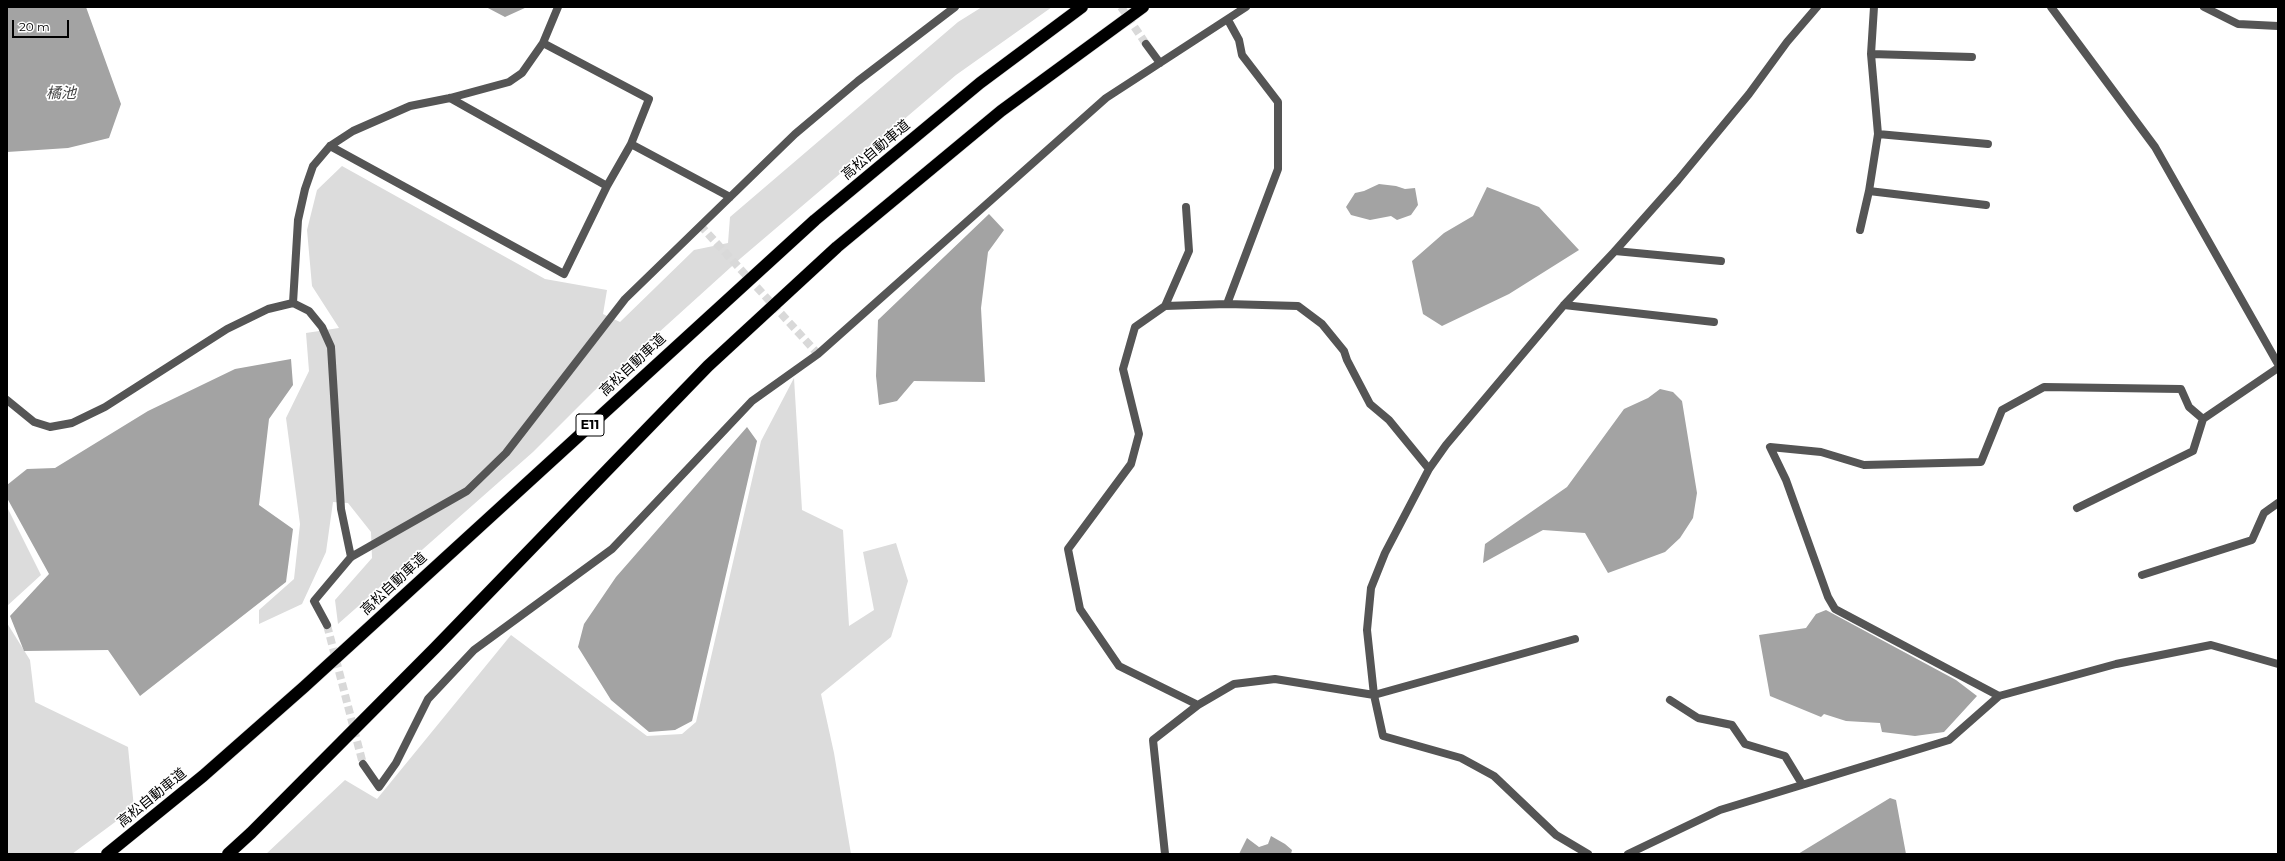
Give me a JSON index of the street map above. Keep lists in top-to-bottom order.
{
  "streets": {
    "highway": ["高松自動車道", "E11"]
  },
  "water": ["橘池"],
  "scale_bar": "20 m"
}
